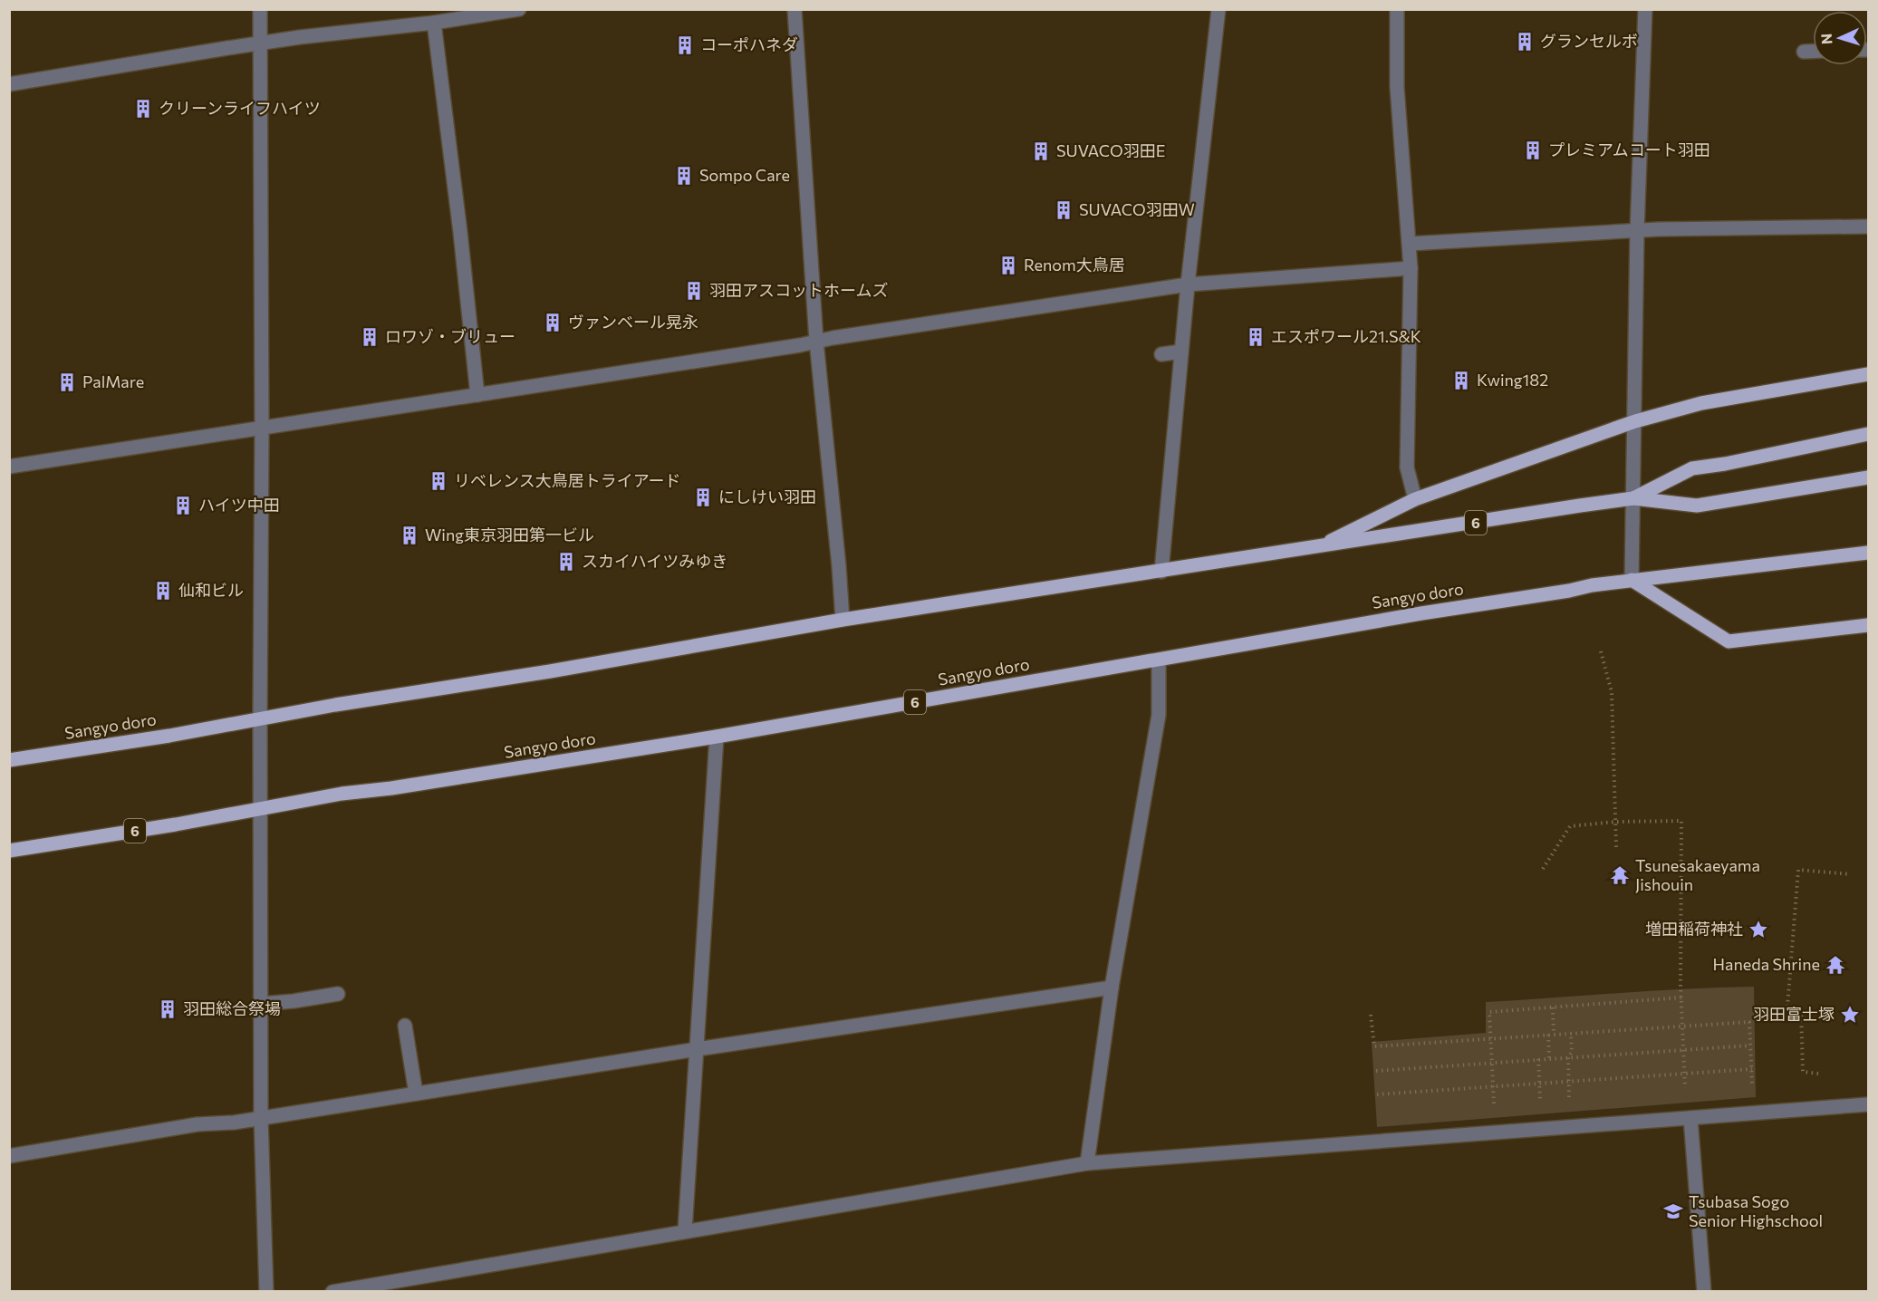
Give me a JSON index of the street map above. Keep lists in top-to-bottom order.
{
  "streets": {
    "main road": ["6", "Sangyo doro"]
  },
  "places": {
    "building": [
      "グランセルボ",
      "コーポハネダ",
      "クリーンライフハイツ",
      "プレミアムコート羽田",
      "SUVACO羽田E",
      "Sompo Care",
      "SUVACO羽田Ｗ",
      "Renom大鳥居",
      "羽田アスコットホームズ",
      "ヴァンベール晃永",
      "ロワゾ・ブリュー",
      "エスポワール21.S&K",
      "Kwing182",
      "PalMare",
      "リベレンス大鳥居トライアード",
      "にしけい羽田",
      "ハイツ中田",
      "Wing東京羽田第一ビル",
      "スカイハイツみゆき",
      "仙和ビル",
      "羽田総合祭場"
    ],
    "temple": ["Tsunesakaeyama Jishouin", "Haneda Shrine"],
    "place": ["増田稲荷神社", "羽田富士塚"],
    "school or university": ["Tsubasa Sogo Senior Highschool"]
  },
  "north": "left"
}
